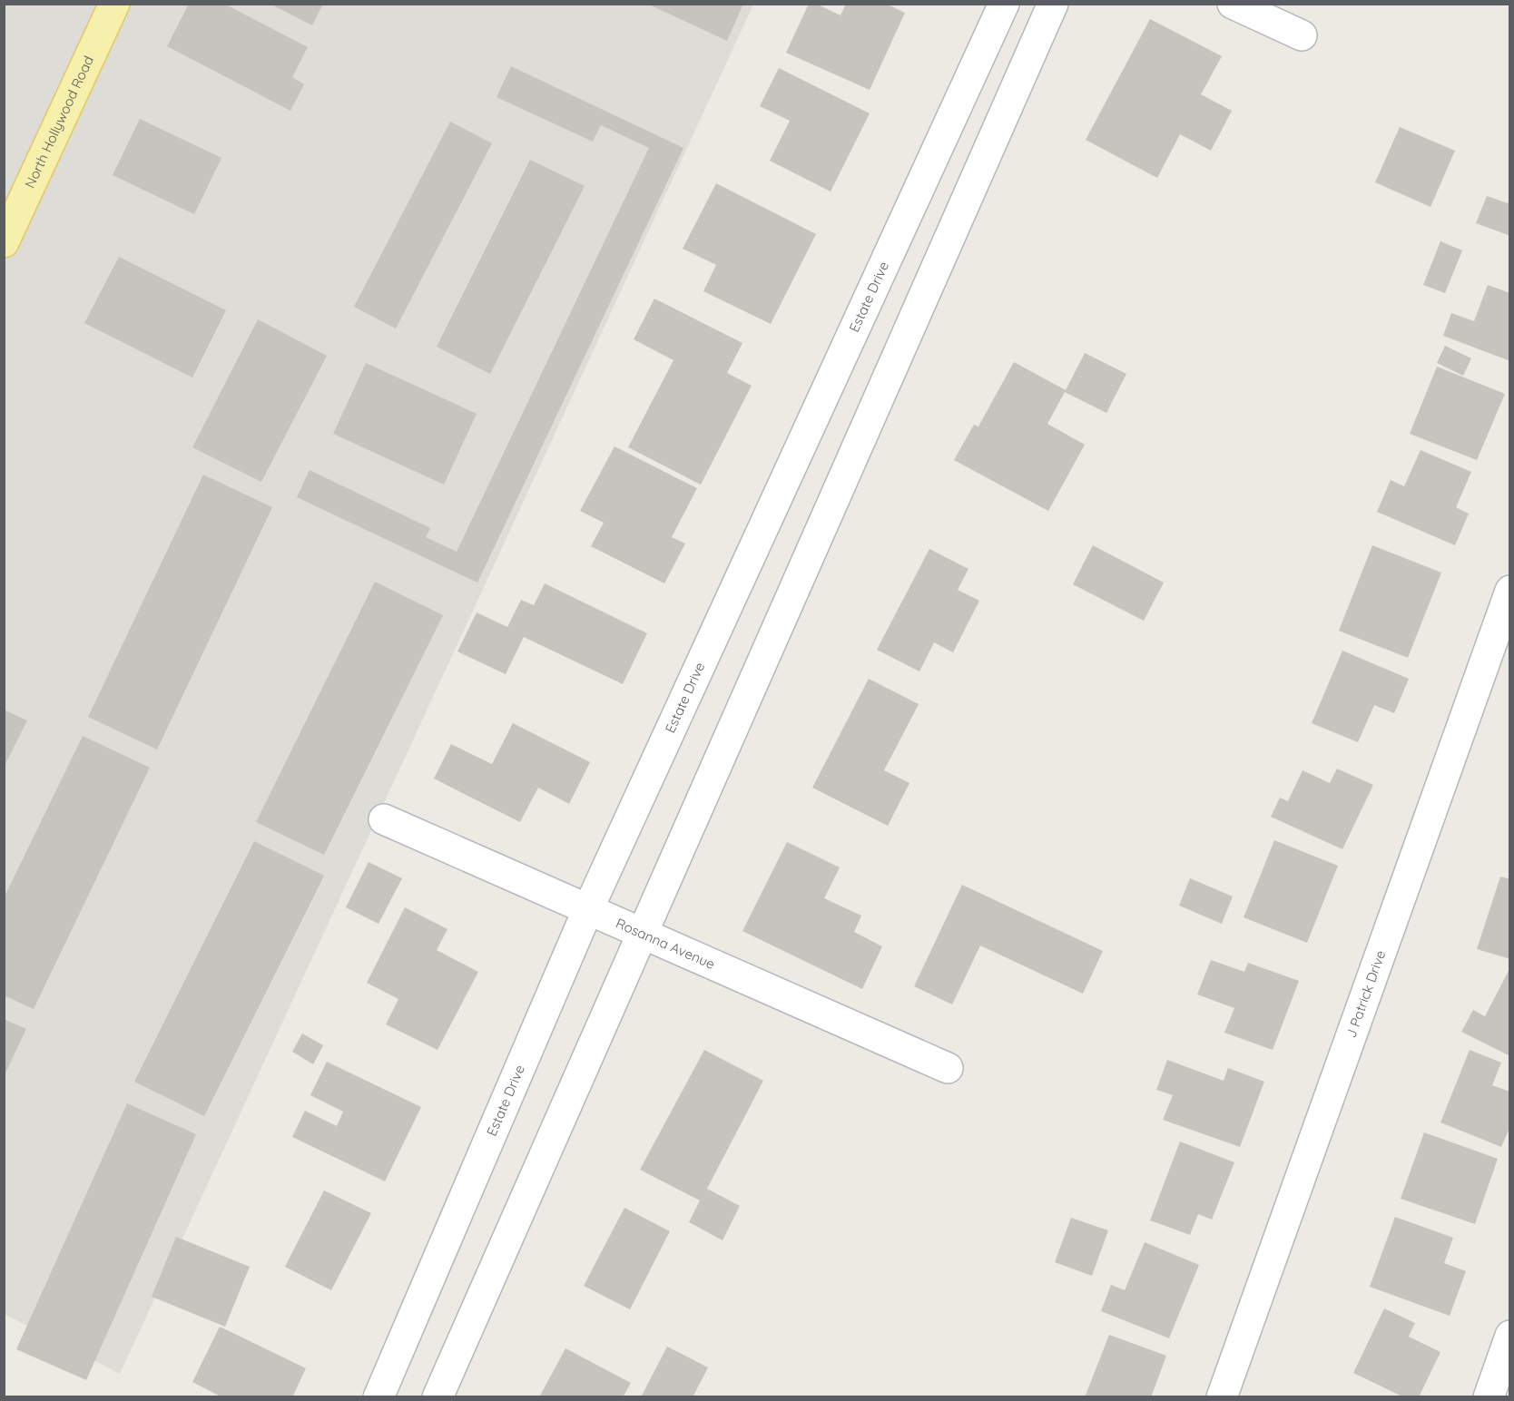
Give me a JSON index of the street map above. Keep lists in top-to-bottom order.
{
  "streets": {
    "main road": ["North Hollywood Road"],
    "street": ["Estate Drive", "Rosanna Avenue", "J Patrick Drive"]
  },
  "crossings": [
    ["Estate Drive", "Rosanna Avenue"]
  ]
}
